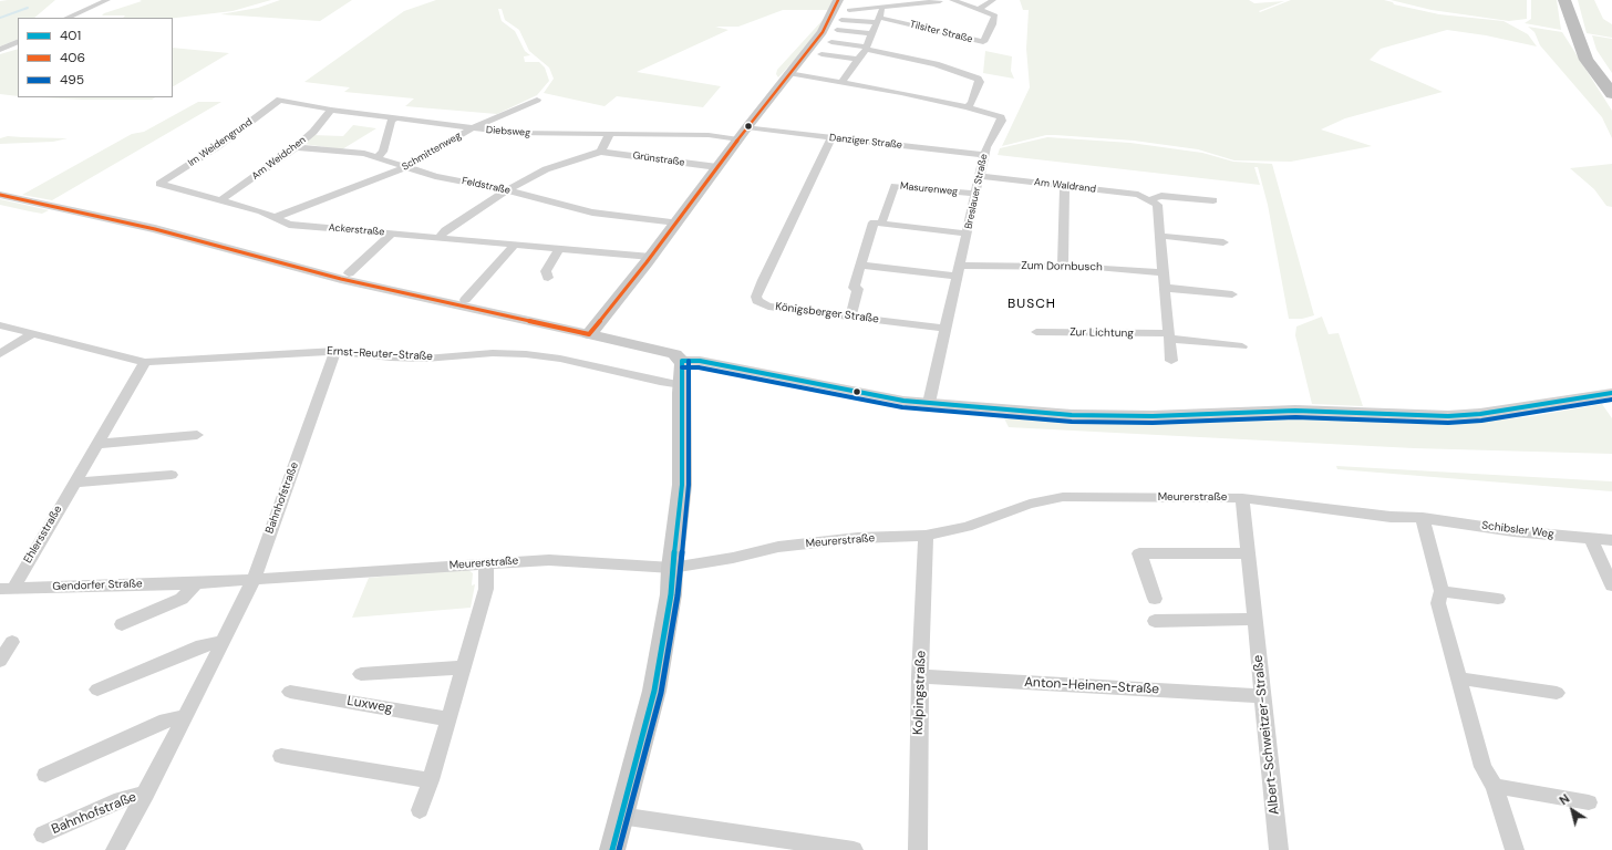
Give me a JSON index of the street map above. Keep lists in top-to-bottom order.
{
  "streets": {
    "street": [
      "Tilsiter Straße",
      "Diebsweg",
      "Danziger Straße",
      "Im Weidengrund",
      "Schmittenweg",
      "Am Weidchen",
      "Grünstraße",
      "Feldstraße",
      "Am Waldrand",
      "Masurenweg",
      "Breslauer Straße",
      "Ackerstraße",
      "Zum Dornbusch",
      "Königsberger Straße",
      "Zur Lichtung",
      "Ernst-Reuter-Straße",
      "Meurerstraße",
      "Bahnhofstraße",
      "Schibsler Weg",
      "Ehlersstraße",
      "Gendorfer Straße",
      "Anton-Heinen-Straße",
      "Kolpingstraße",
      "Luxweg",
      "Albert-Schweitzer-Straße"
    ]
  },
  "crossings": [
    ["Diebsweg", "Danziger Straße"],
    ["Diebsweg", "Im Weidengrund"],
    ["Diebsweg", "Schmittenweg"],
    ["Diebsweg", "Am Weidchen"],
    ["Danziger Straße", "Breslauer Straße"],
    ["Danziger Straße", "Königsberger Straße"],
    ["Im Weidengrund", "Ackerstraße"],
    ["Schmittenweg", "Feldstraße"],
    ["Schmittenweg", "Ackerstraße"],
    ["Am Weidchen", "Feldstraße"],
    ["Am Weidchen", "Ackerstraße"],
    ["Am Waldrand", "Breslauer Straße"],
    ["Masurenweg", "Breslauer Straße"],
    ["Masurenweg", "Königsberger Straße"],
    ["Breslauer Straße", "Zum Dornbusch"],
    ["Breslauer Straße", "Königsberger Straße"],
    ["Ernst-Reuter-Straße", "Bahnhofstraße"],
    ["Ernst-Reuter-Straße", "Ehlersstraße"],
    ["Meurerstraße", "Bahnhofstraße"],
    ["Meurerstraße", "Schibsler Weg"],
    ["Meurerstraße", "Gendorfer Straße"],
    ["Meurerstraße", "Kolpingstraße"],
    ["Meurerstraße", "Albert-Schweitzer-Straße"],
    ["Bahnhofstraße", "Gendorfer Straße"],
    ["Ehlersstraße", "Gendorfer Straße"],
    ["Anton-Heinen-Straße", "Kolpingstraße"],
    ["Anton-Heinen-Straße", "Albert-Schweitzer-Straße"]
  ],
  "districts": ["BUSCH"],
  "lines": ["transit line 406", "transit line 401", "transit line 495"],
  "legend": ["401", "406", "495"],
  "north": "top left"
}
